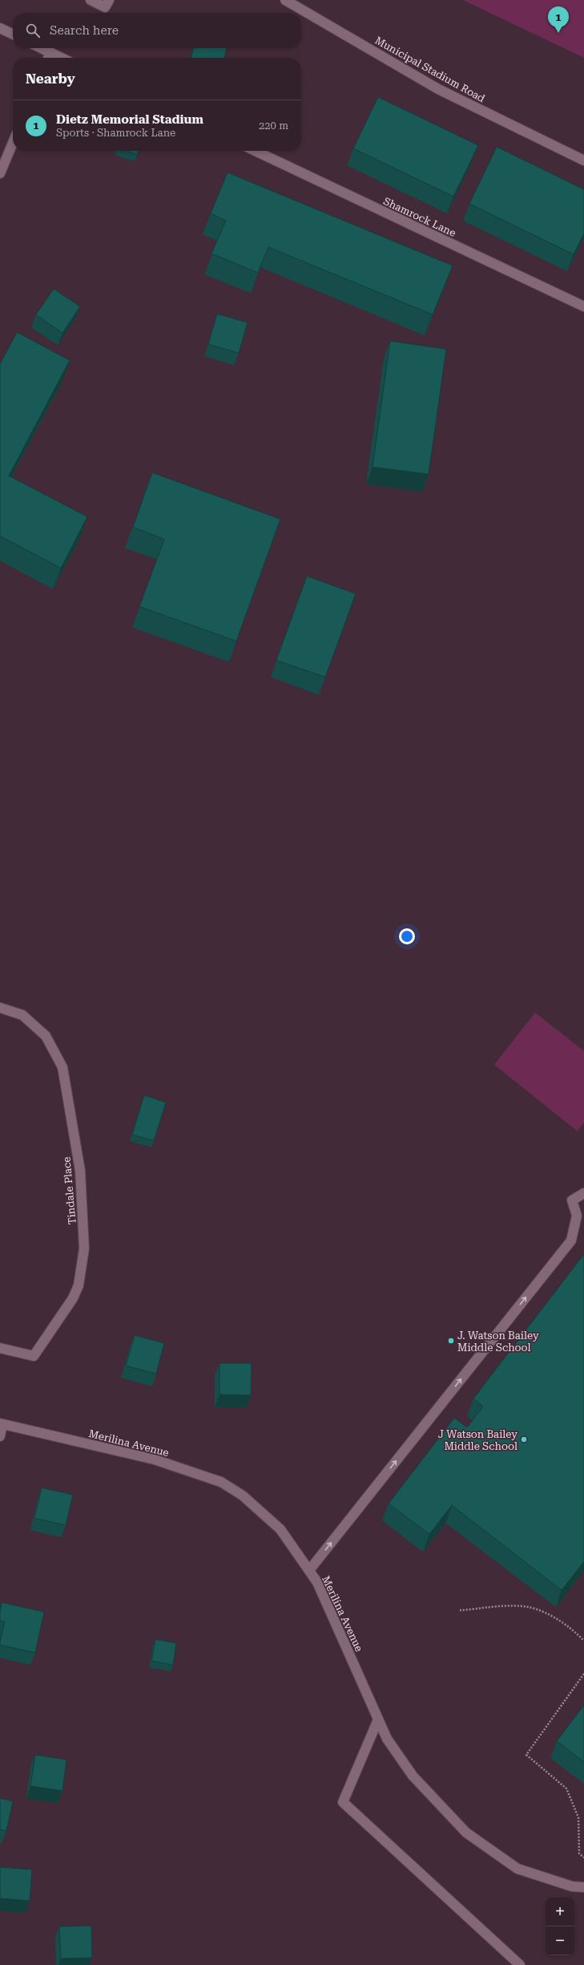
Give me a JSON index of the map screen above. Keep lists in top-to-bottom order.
{
  "streets": {
    "street": [
      "Municipal Stadium Road",
      "Shamrock Lane",
      "Tindale Place",
      "Merilina Avenue"
    ]
  },
  "places": ["J. Watson Bailey Middle School", "J Watson Bailey Middle School"],
  "page": {
    "pins": "1",
    "search": "Search here",
    "heading": "Nearby",
    "list": [
      {
        "mark": "1",
        "name": "Dietz Memorial Stadium",
        "note": "Sports · Shamrock Lane",
        "value": "220 m"
      }
    ],
    "map_buttons": ["+", "−"]
  }
}
